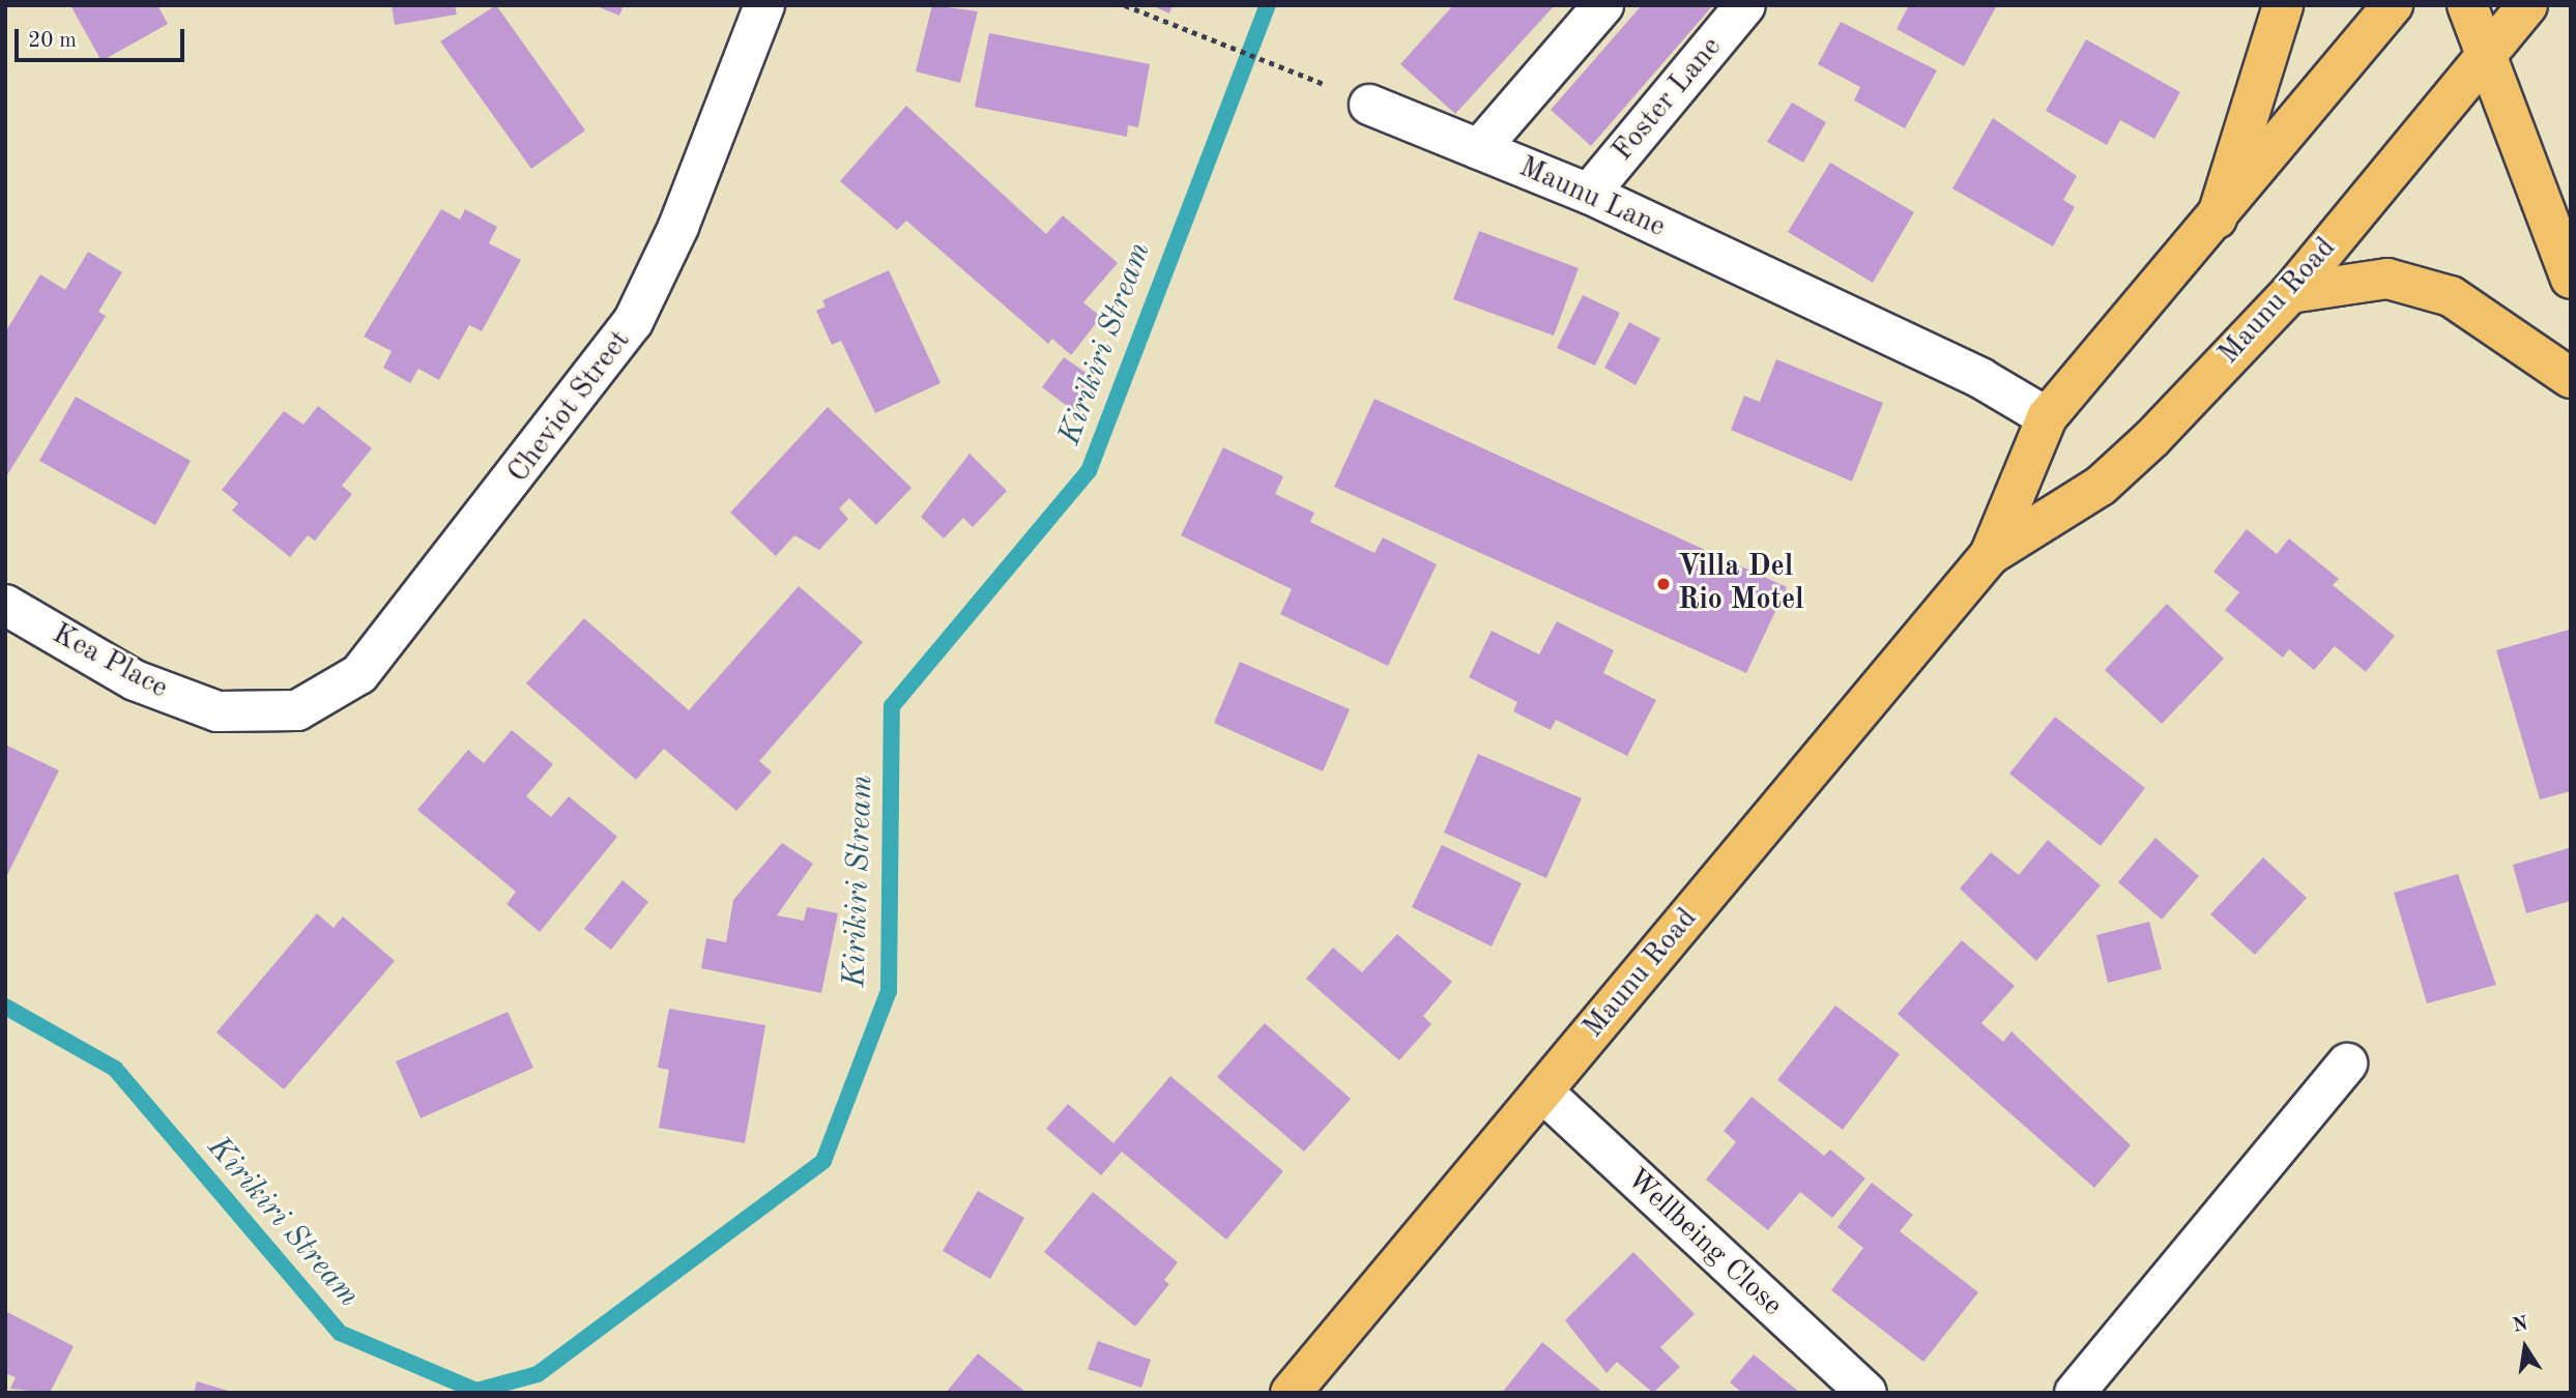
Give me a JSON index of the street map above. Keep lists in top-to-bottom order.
{
  "streets": {
    "main road": ["Maunu Road"],
    "street": [
      "Foster Lane",
      "Maunu Lane",
      "Cheviot Street",
      "Kea Place",
      "Wellbeing Close"
    ]
  },
  "crossings": [
    ["Foster Lane", "Maunu Lane"],
    ["Maunu Lane", "Maunu Road"],
    ["Maunu Road", "Wellbeing Close"],
    ["Cheviot Street", "Kea Place"]
  ],
  "water": ["Kirikiri Stream"],
  "places": ["Villa Del Rio Motel"],
  "scale_bar": "20 m",
  "north": "top"
}
